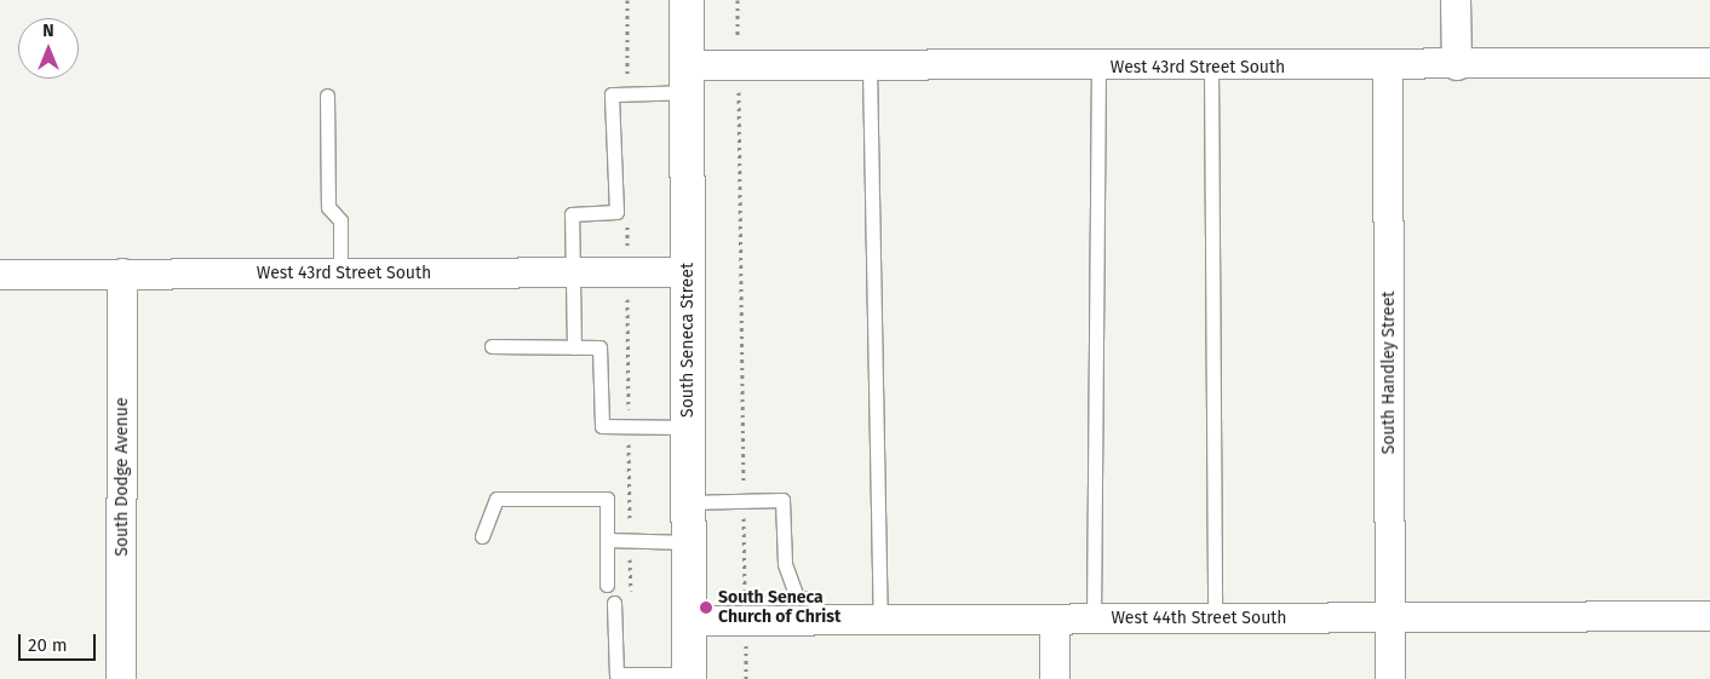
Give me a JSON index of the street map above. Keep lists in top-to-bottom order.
{
  "streets": {
    "street": [
      "West 43rd Street South",
      "South Seneca Street",
      "South Handley Street",
      "South Dodge Avenue",
      "West 44th Street South"
    ]
  },
  "crossings": [
    ["West 43rd Street South", "South Seneca Street"],
    ["West 43rd Street South", "South Handley Street"],
    ["West 43rd Street South", "South Dodge Avenue"],
    ["South Seneca Street", "West 44th Street South"],
    ["South Handley Street", "West 44th Street South"]
  ],
  "places": ["South Seneca Church of Christ"],
  "scale_bar": "20 m",
  "north": "top"
}
